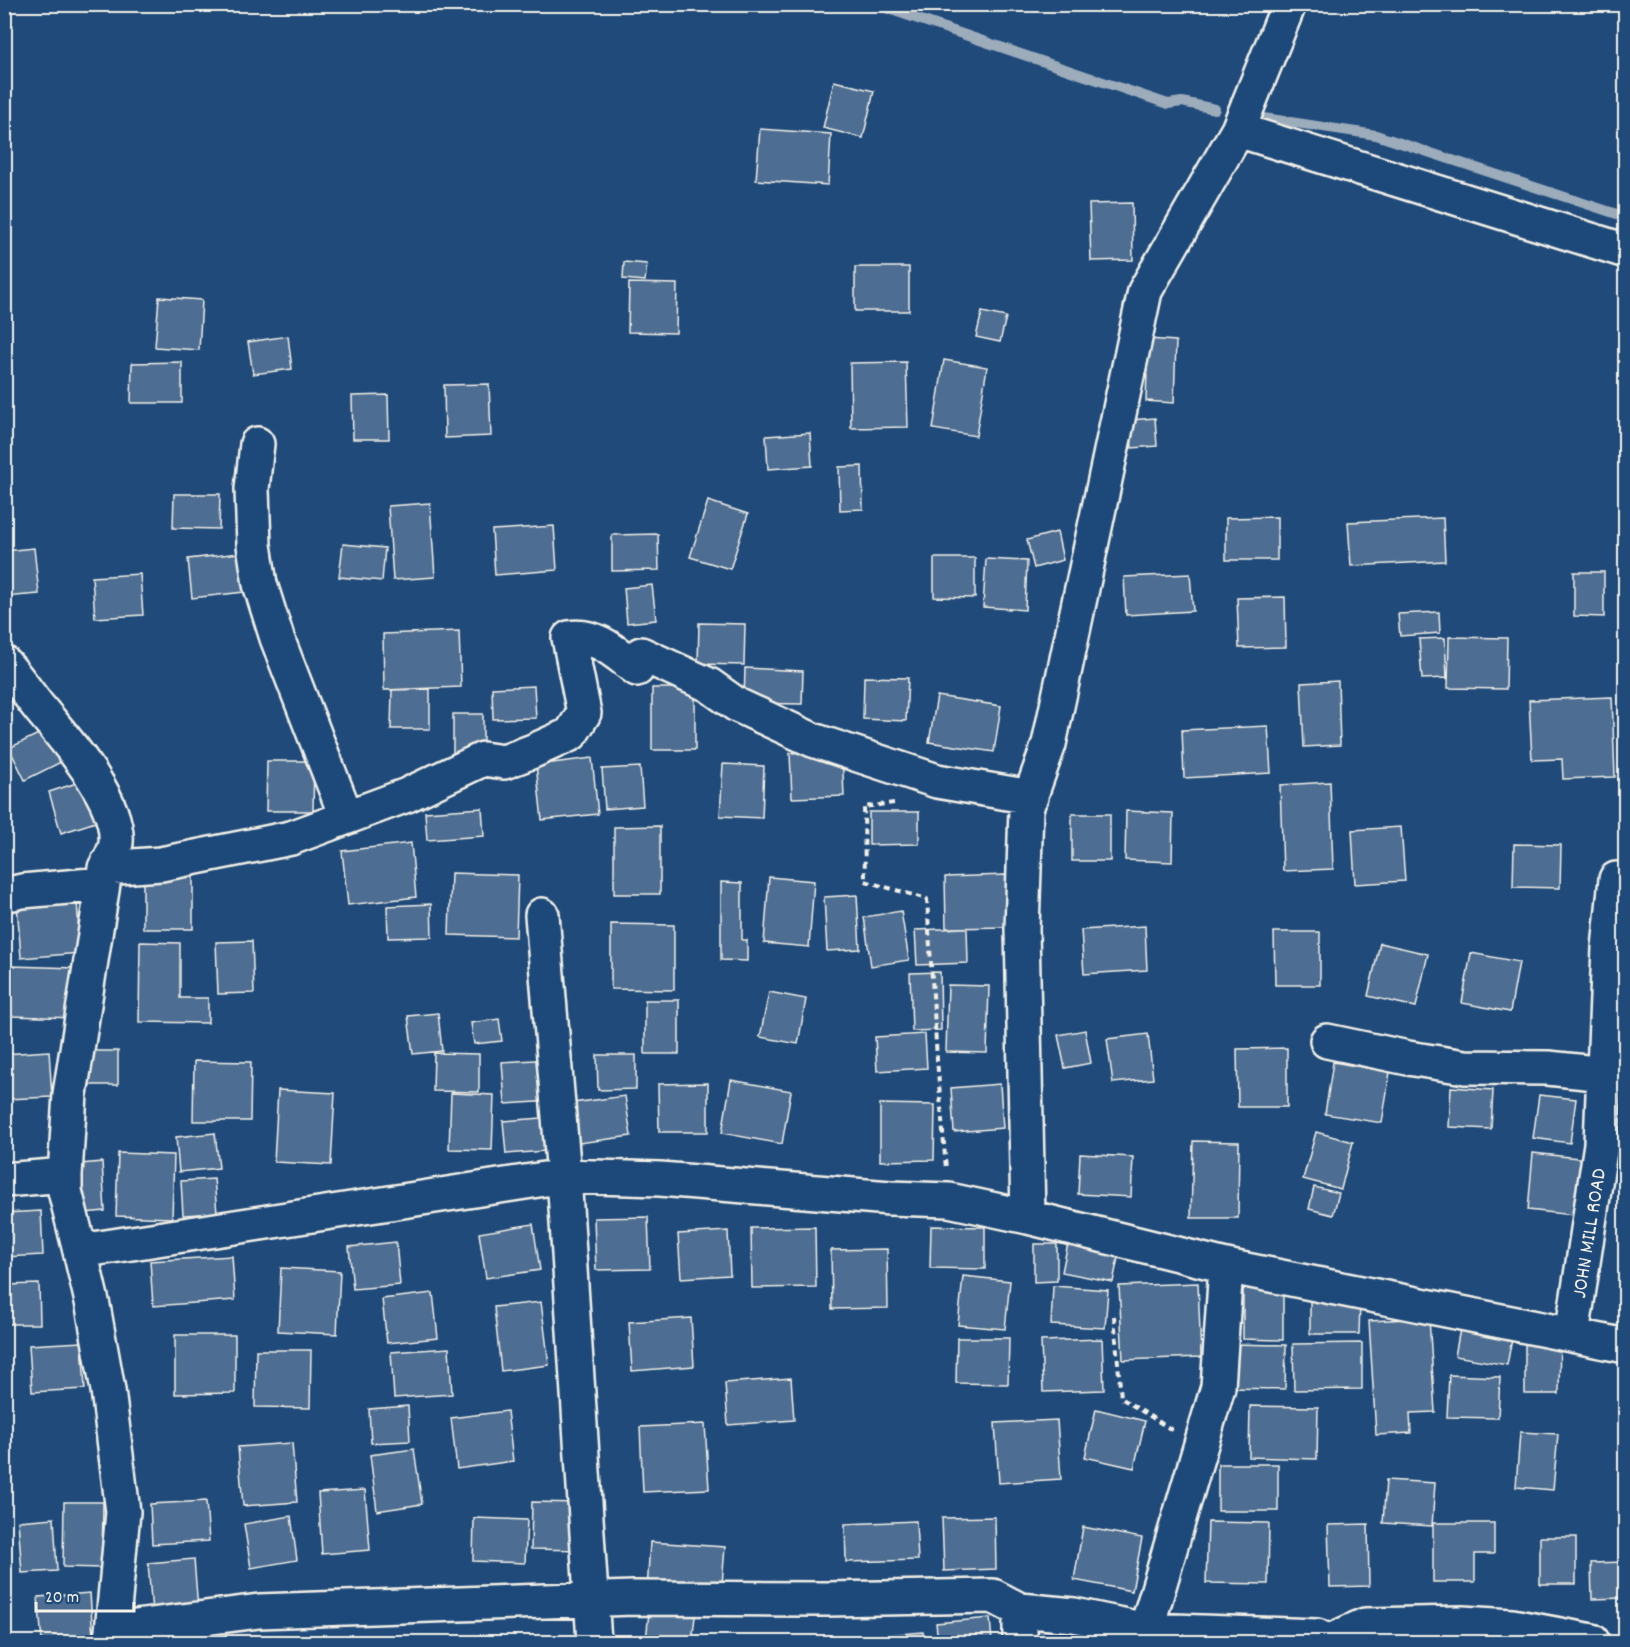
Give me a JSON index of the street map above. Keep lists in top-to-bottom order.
{
  "streets": {
    "street": ["JOHN MILL ROAD"]
  },
  "scale_bar": "20 m"
}
